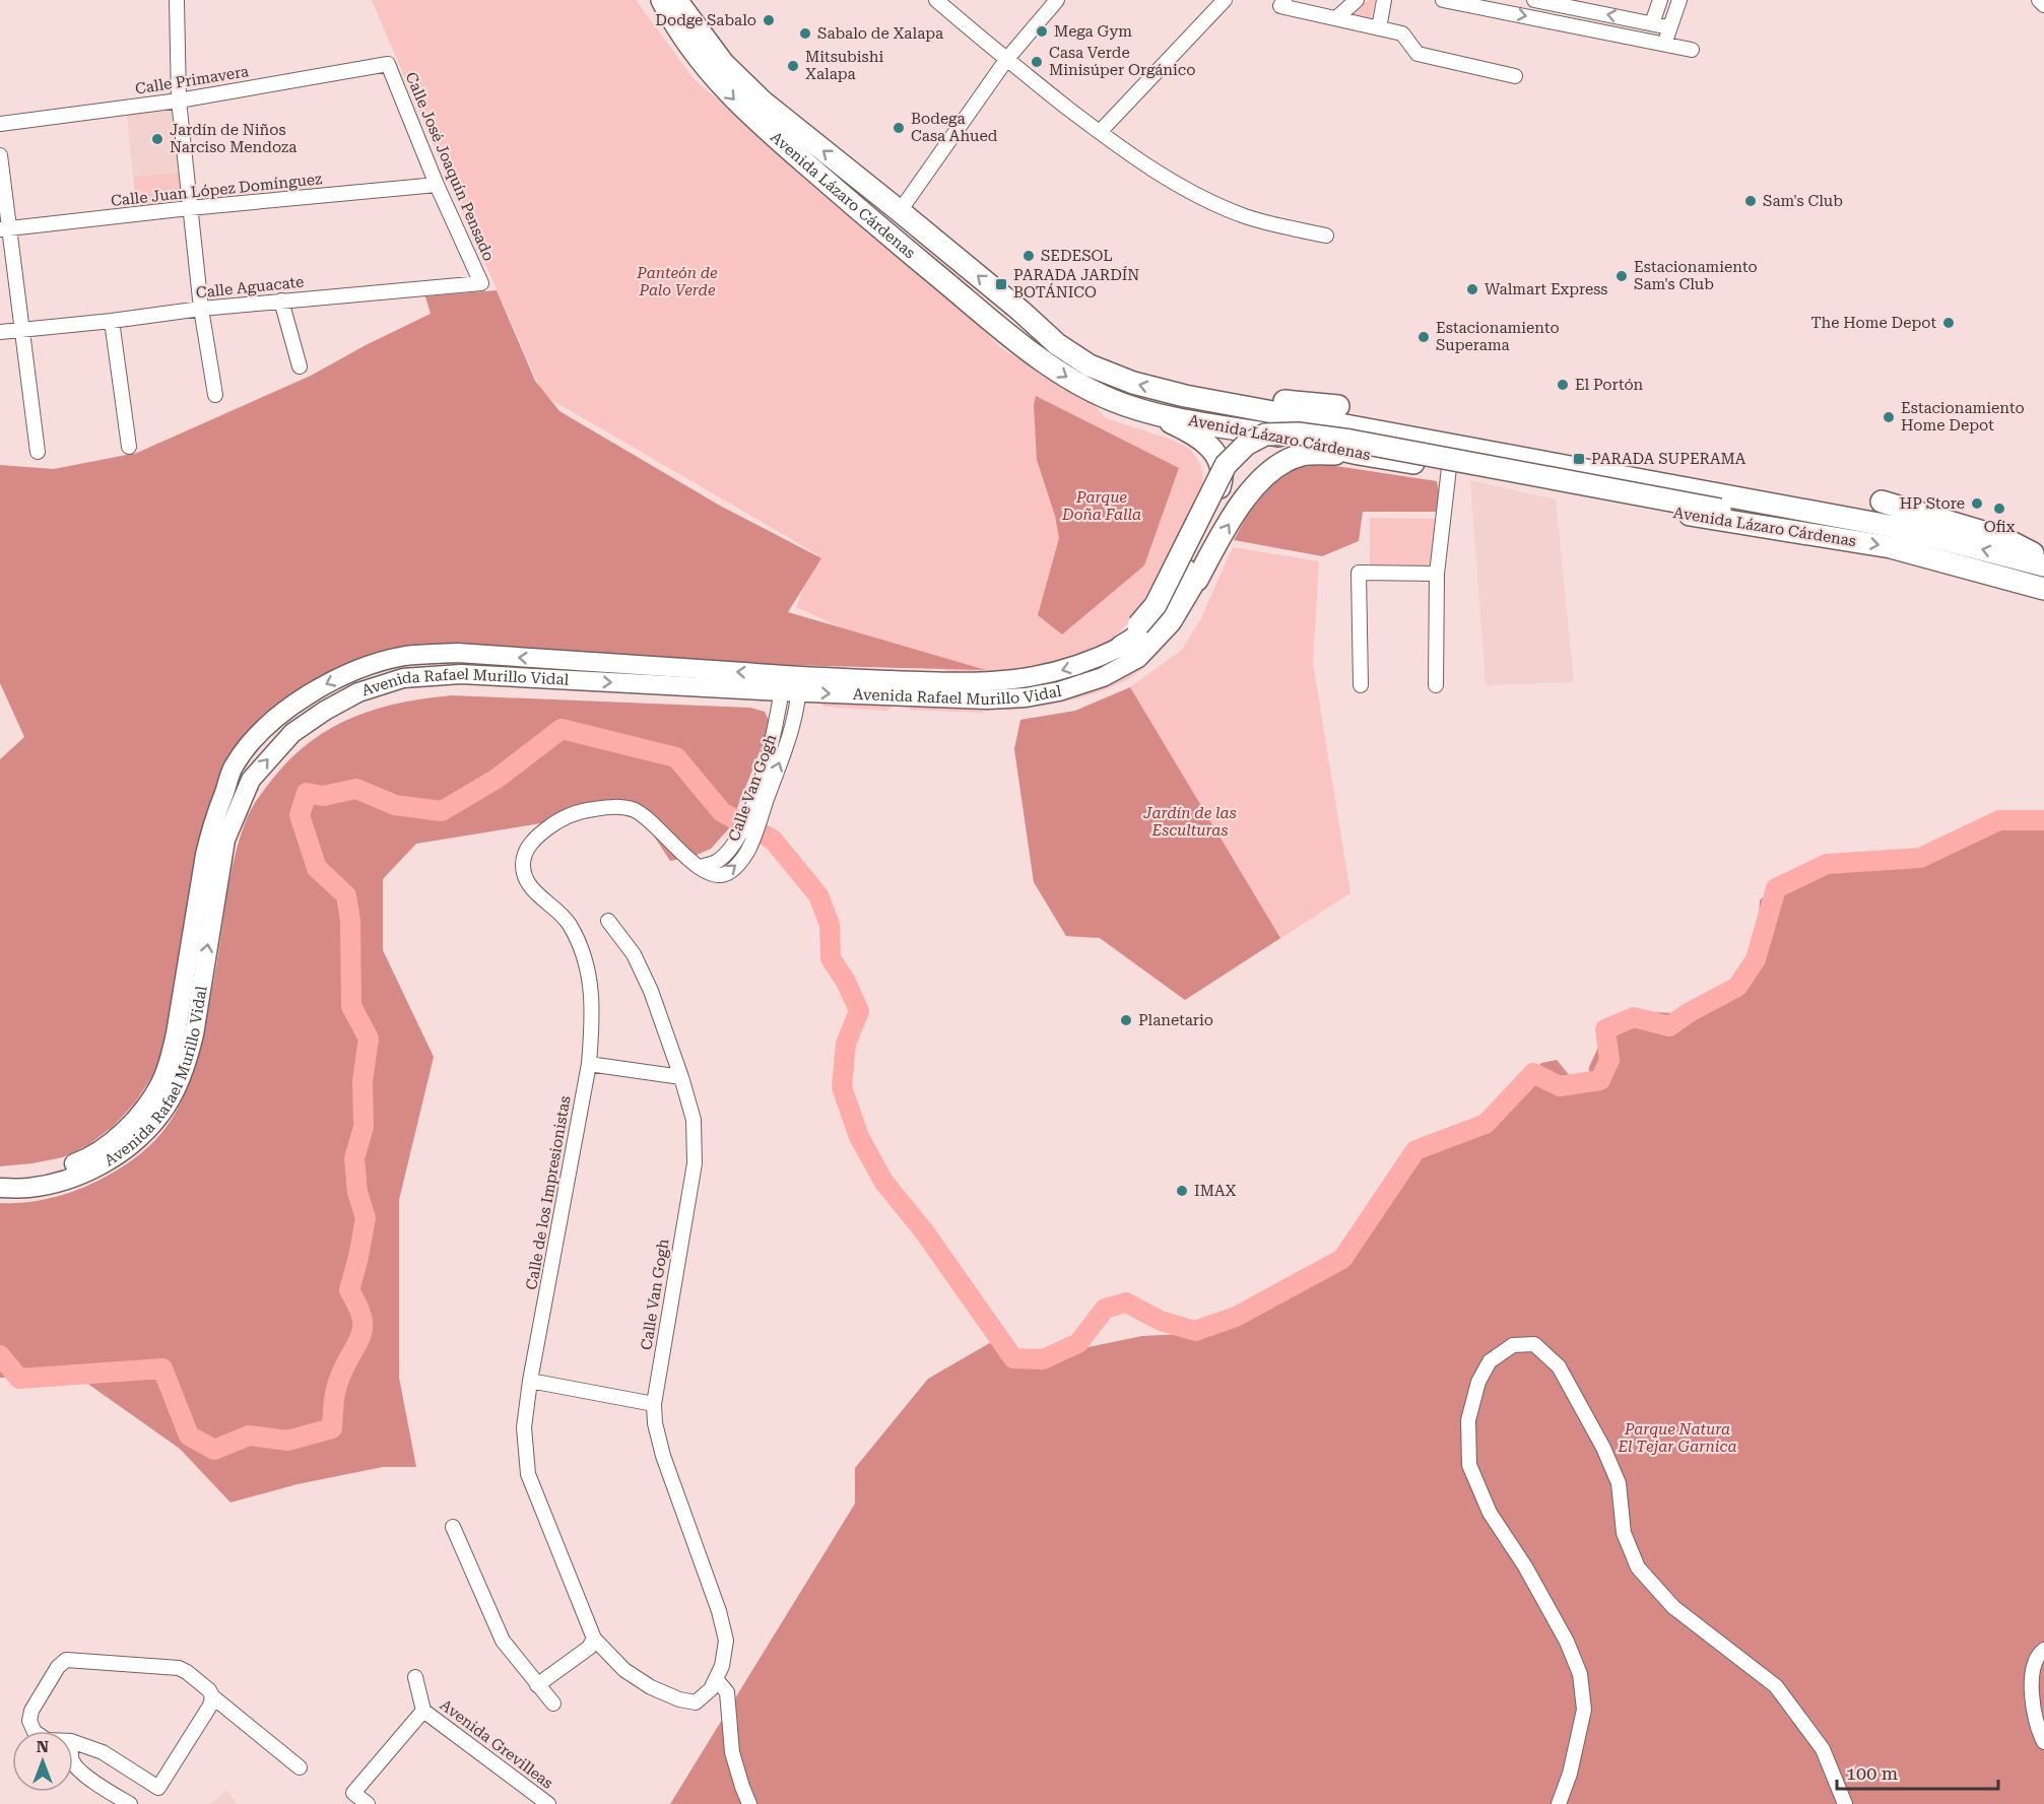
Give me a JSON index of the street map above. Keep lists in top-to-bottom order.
{
  "streets": {
    "highway": ["Avenida Lázaro Cárdenas"],
    "main road": ["Avenida Rafael Murillo Vidal"],
    "street": [
      "Calle Primavera",
      "Calle José Joaquín Pensado",
      "Calle Juan López Domínguez",
      "Calle Aguacate",
      "Calle Van Gogh",
      "Calle de los Impresionistas",
      "Avenida Grevilleas"
    ]
  },
  "crossings": [
    ["Calle Primavera", "Calle José Joaquín Pensado"],
    ["Calle José Joaquín Pensado", "Calle Juan López Domínguez"],
    ["Calle José Joaquín Pensado", "Calle Aguacate"],
    ["Avenida Rafael Murillo Vidal", "Calle Van Gogh"],
    ["Calle Van Gogh", "Calle de los Impresionistas"]
  ],
  "parks": [
    "Panteón de Palo Verde",
    "Parque Doña Falla",
    "Jardín de las Esculturas",
    "Parque Natura El Tejar Garnica"
  ],
  "places": {
    "other": [
      "Dodge Sabalo",
      "Mega Gym",
      "Sabalo de Xalapa",
      "Casa Verde Minisúper Orgánico",
      "Mitsubishi Xalapa",
      "Bodega Casa Ahued",
      "Jardín de Niños Narciso Mendoza",
      "Sam's Club",
      "SEDESOL",
      "Estacionamiento Sam's Club",
      "Walmart Express",
      "The Home Depot",
      "Estacionamiento Superama",
      "El Portón",
      "Estacionamiento Home Depot",
      "HP Store",
      "Ofix",
      "Planetario",
      "IMAX"
    ],
    "transit": ["PARADA JARDÍN BOTÁNICO", "PARADA SUPERAMA"]
  },
  "scale_bar": "100 m",
  "north": "top"
}
